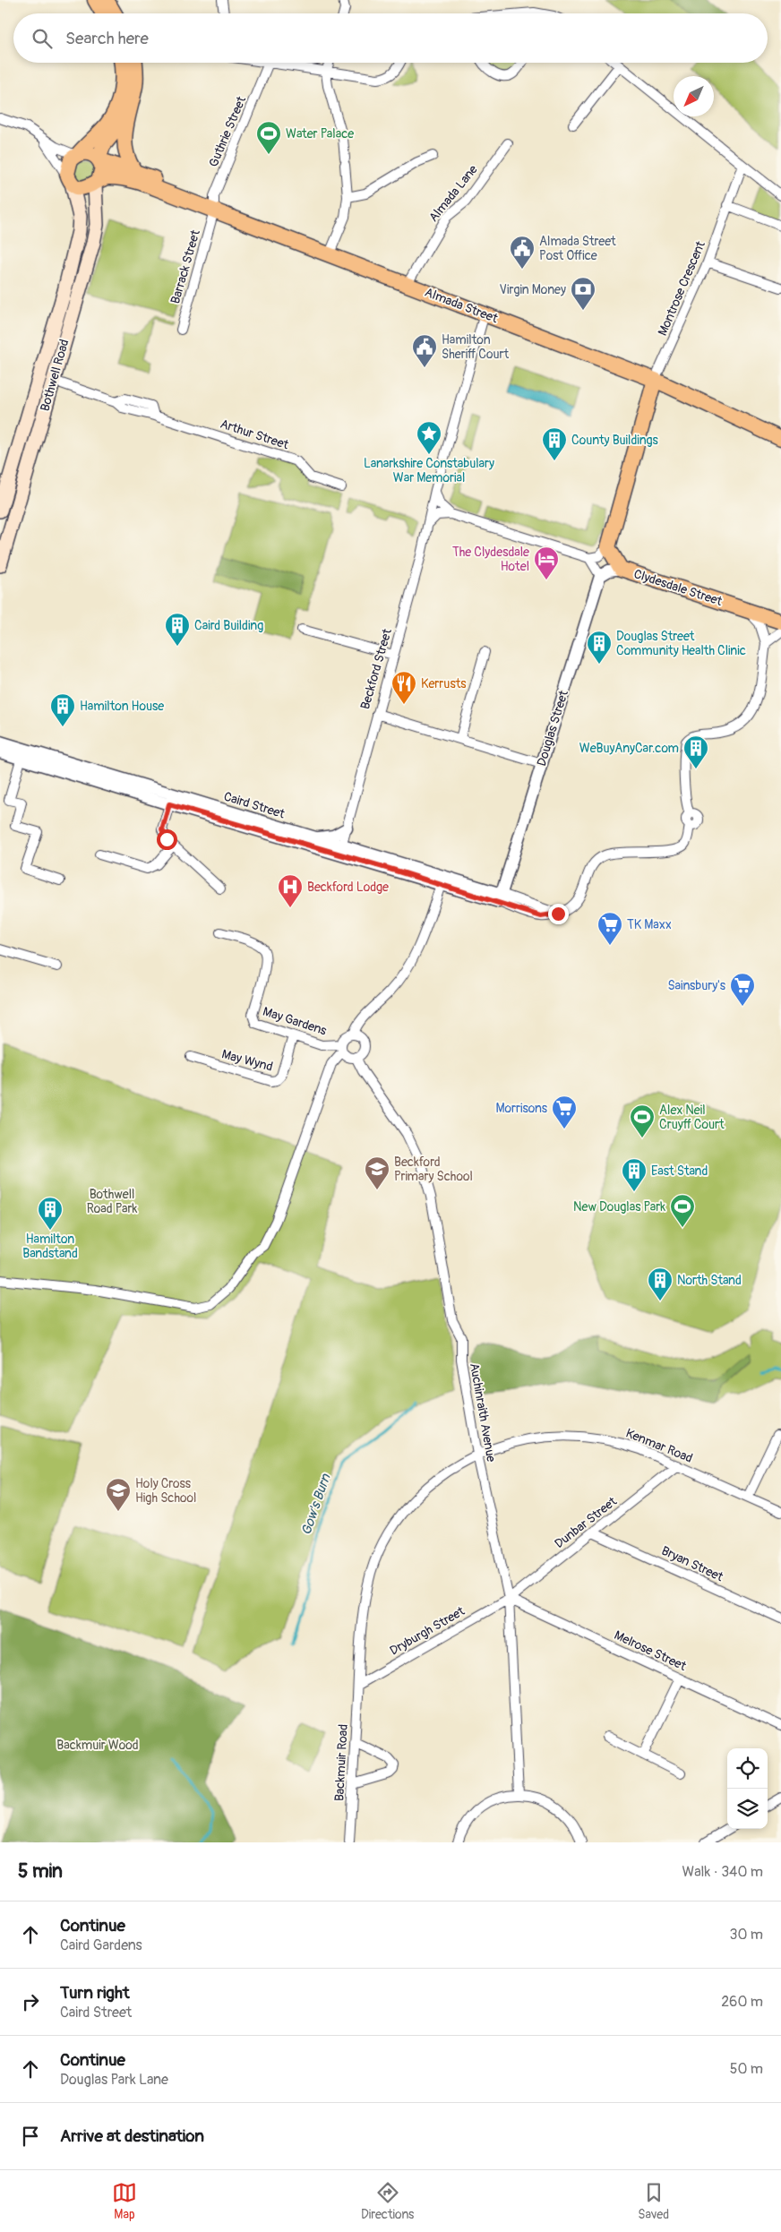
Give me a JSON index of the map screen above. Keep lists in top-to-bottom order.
{
  "streets": {
    "main road": ["Almada Street", "Bothwell Road", "Clydesdale Street"],
    "street": [
      "Guthrie Street",
      "Almada Lane",
      "Barrack Street",
      "Montrose Crescent",
      "Arthur Street",
      "Beckford Street",
      "Douglas Street",
      "Caird Street",
      "May Gardens",
      "May Wynd",
      "Auchinraith Avenue",
      "Kenmar Road",
      "Dunbar Street",
      "Bryan Street",
      "Dryburgh Street",
      "Melrose Street",
      "Backmuir Road"
    ]
  },
  "crossings": [
    ["Guthrie Street", "Barrack Street"],
    ["Guthrie Street", "Almada Street"],
    ["Almada Lane", "Almada Street"],
    ["Barrack Street", "Almada Street"],
    ["Montrose Crescent", "Almada Street"],
    ["Almada Street", "Bothwell Road"],
    ["Almada Street", "Beckford Street"],
    ["Bothwell Road", "Arthur Street"],
    ["Beckford Street", "Caird Street"],
    ["Douglas Street", "Caird Street"],
    ["May Gardens", "May Wynd"],
    ["May Gardens", "Auchinraith Avenue"],
    ["Auchinraith Avenue", "Kenmar Road"],
    ["Auchinraith Avenue", "Dunbar Street"],
    ["Auchinraith Avenue", "Dryburgh Street"],
    ["Auchinraith Avenue", "Melrose Street"],
    ["Kenmar Road", "Dunbar Street"],
    ["Kenmar Road", "Dryburgh Street"],
    ["Kenmar Road", "Backmuir Road"],
    ["Dunbar Street", "Bryan Street"],
    ["Dunbar Street", "Dryburgh Street"],
    ["Dunbar Street", "Melrose Street"],
    ["Dryburgh Street", "Melrose Street"],
    ["Dryburgh Street", "Backmuir Road"]
  ],
  "water": ["Gow's Burn"],
  "parks": ["Bothwell Road Park", "Backmuir Wood"],
  "places": {
    "sports": ["Water Palace", "Alex Neil Cruyff Court", "New Douglas Park"],
    "public building": ["Almada Street Post Office", "Hamilton Sheriff Court"],
    "bank": ["Virgin Money"],
    "place": ["Lanarkshire Constabulary War Memorial"],
    "building": [
      "County Buildings",
      "Caird Building",
      "Douglas Street Community Health Clinic",
      "Hamilton House",
      "WeBuyAnyCar.com",
      "East Stand",
      "Hamilton Bandstand",
      "North Stand"
    ],
    "hotel": ["The Clydesdale Hotel"],
    "restaurant": ["Kerrusts"],
    "hospital": ["Beckford Lodge"],
    "supermarket": ["TK Maxx", "Sainsbury's", "Morrisons"],
    "school or university": ["Beckford Primary School", "Holy Cross High School"]
  },
  "north": "bottom left",
  "page": {
    "search": "Search here",
    "heading": ["5 min", "Walk · 340 m"],
    "list": [
      ["Continue", "Caird Gardens", "30 m"],
      ["Turn right", "Caird Street", "260 m"],
      ["Continue", "Douglas Park Lane", "50 m"],
      "Arrive at destination"
    ],
    "nav": ["Map", "Directions", "Saved"]
  }
}
